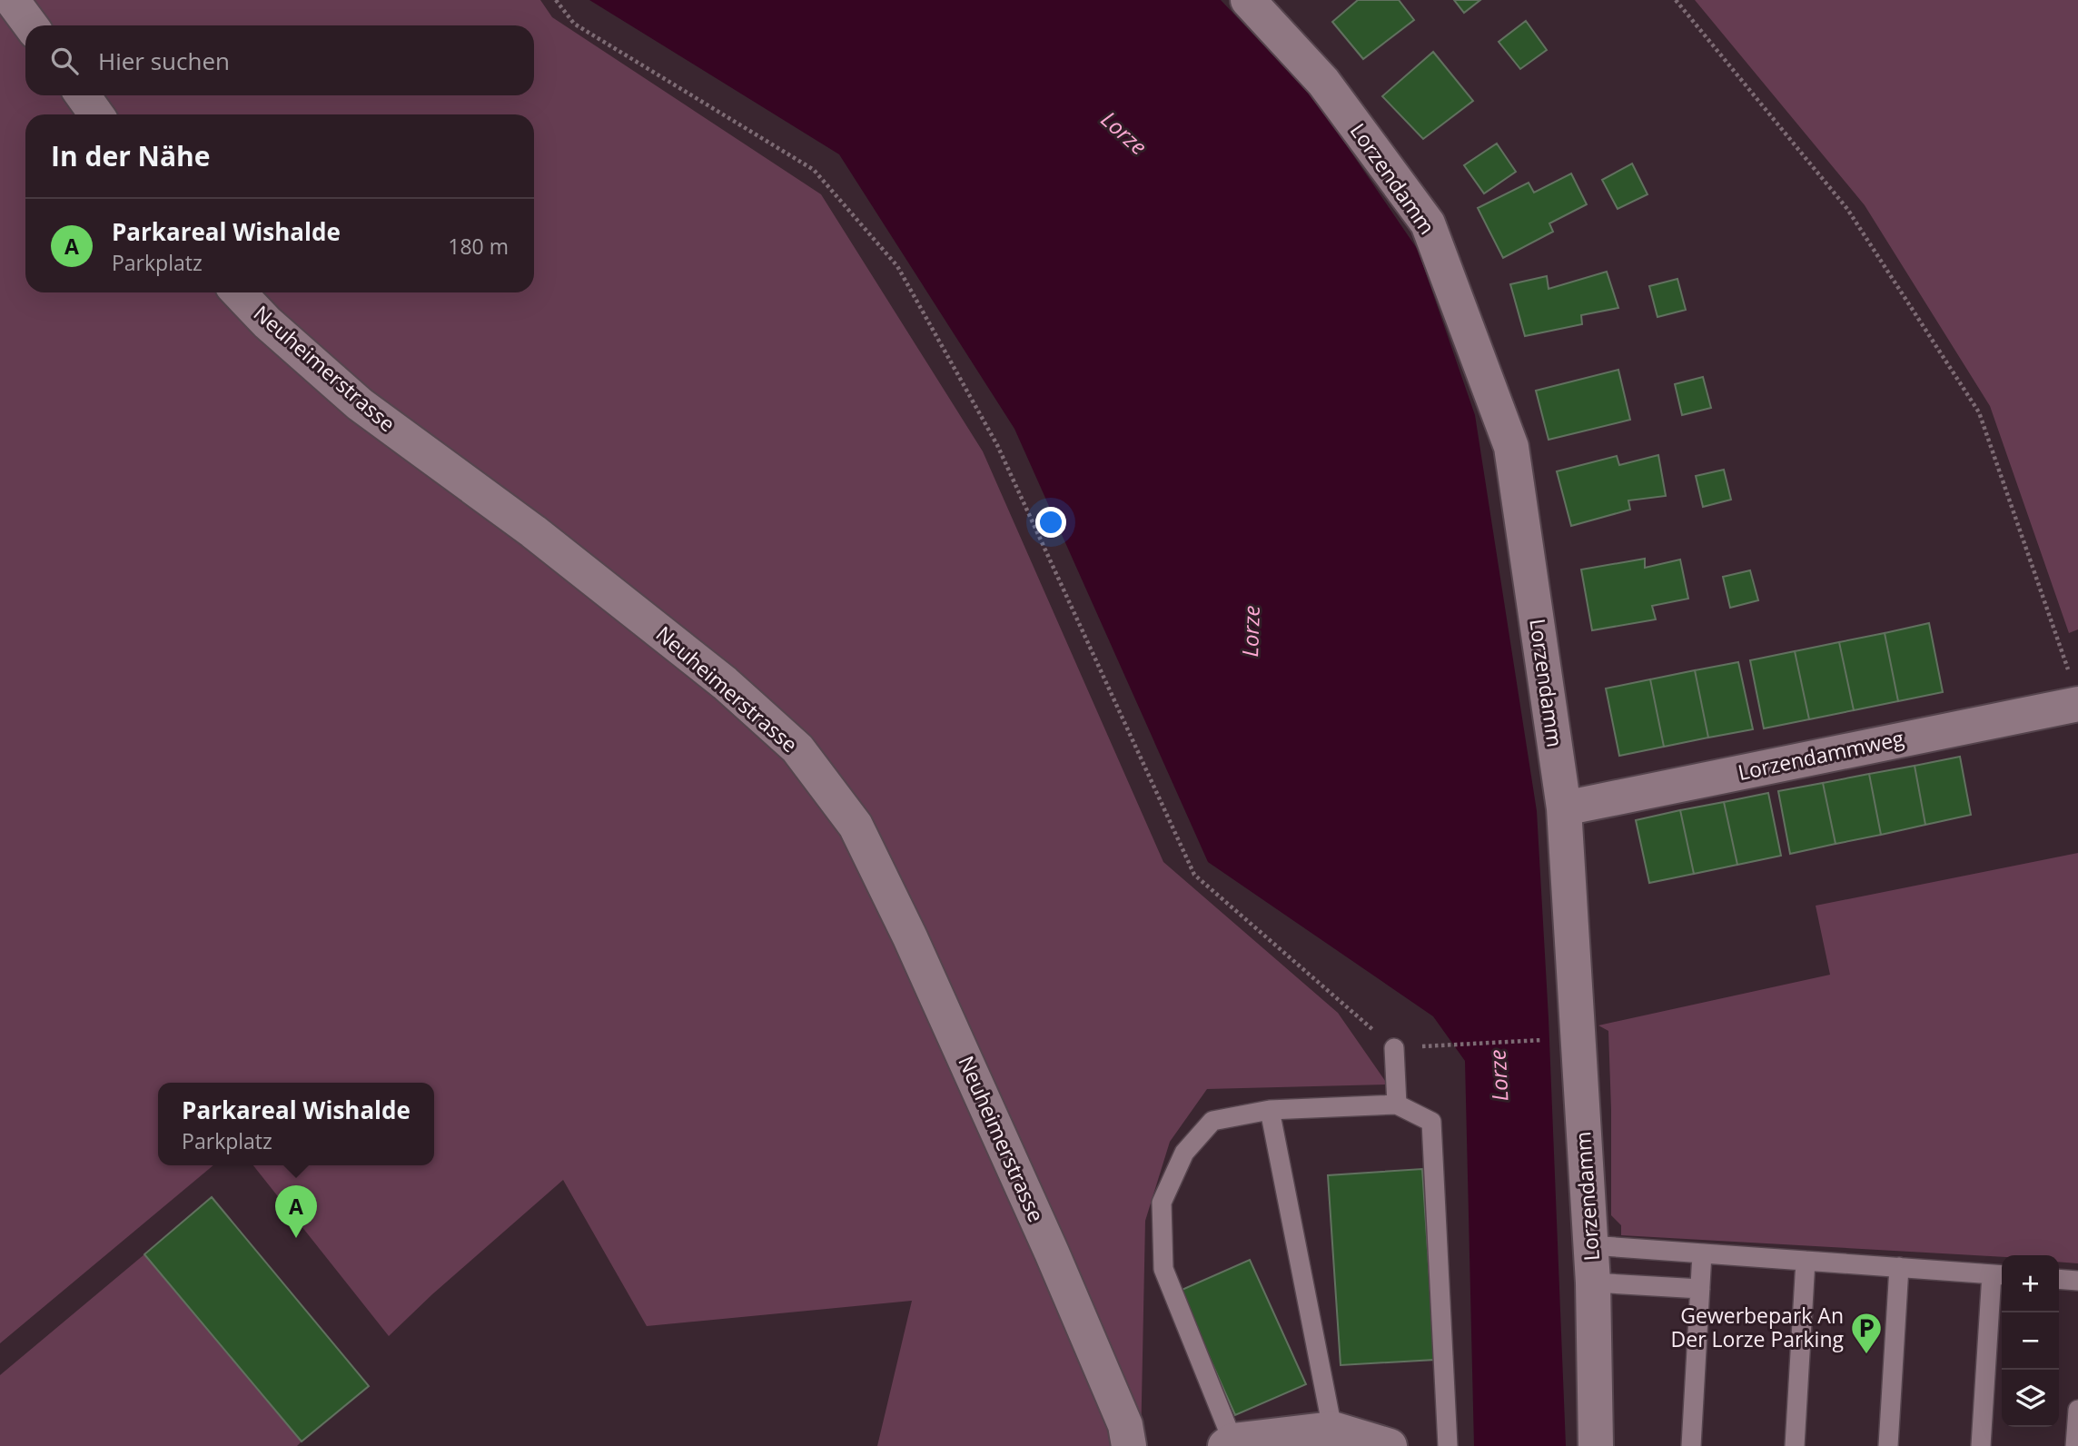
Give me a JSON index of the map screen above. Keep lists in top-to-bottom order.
{
  "streets": {
    "street": ["Lorzendamm", "Neuheimerstrasse", "Lorzendammweg"]
  },
  "crossings": [
    ["Lorzendamm", "Lorzendammweg"]
  ],
  "water": ["Lorze"],
  "places": {
    "parking": ["Gewerbepark An Der Lorze Parking"]
  },
  "page": {
    "search": "Hier suchen",
    "heading": "In der Nähe",
    "list": [
      {
        "mark": "A",
        "name": "Parkareal Wishalde",
        "note": "Parkplatz",
        "value": "180 m"
      }
    ],
    "popup": ["Parkareal Wishalde", "Parkplatz"],
    "pins": "A",
    "map_buttons": ["+", "−"]
  }
}
